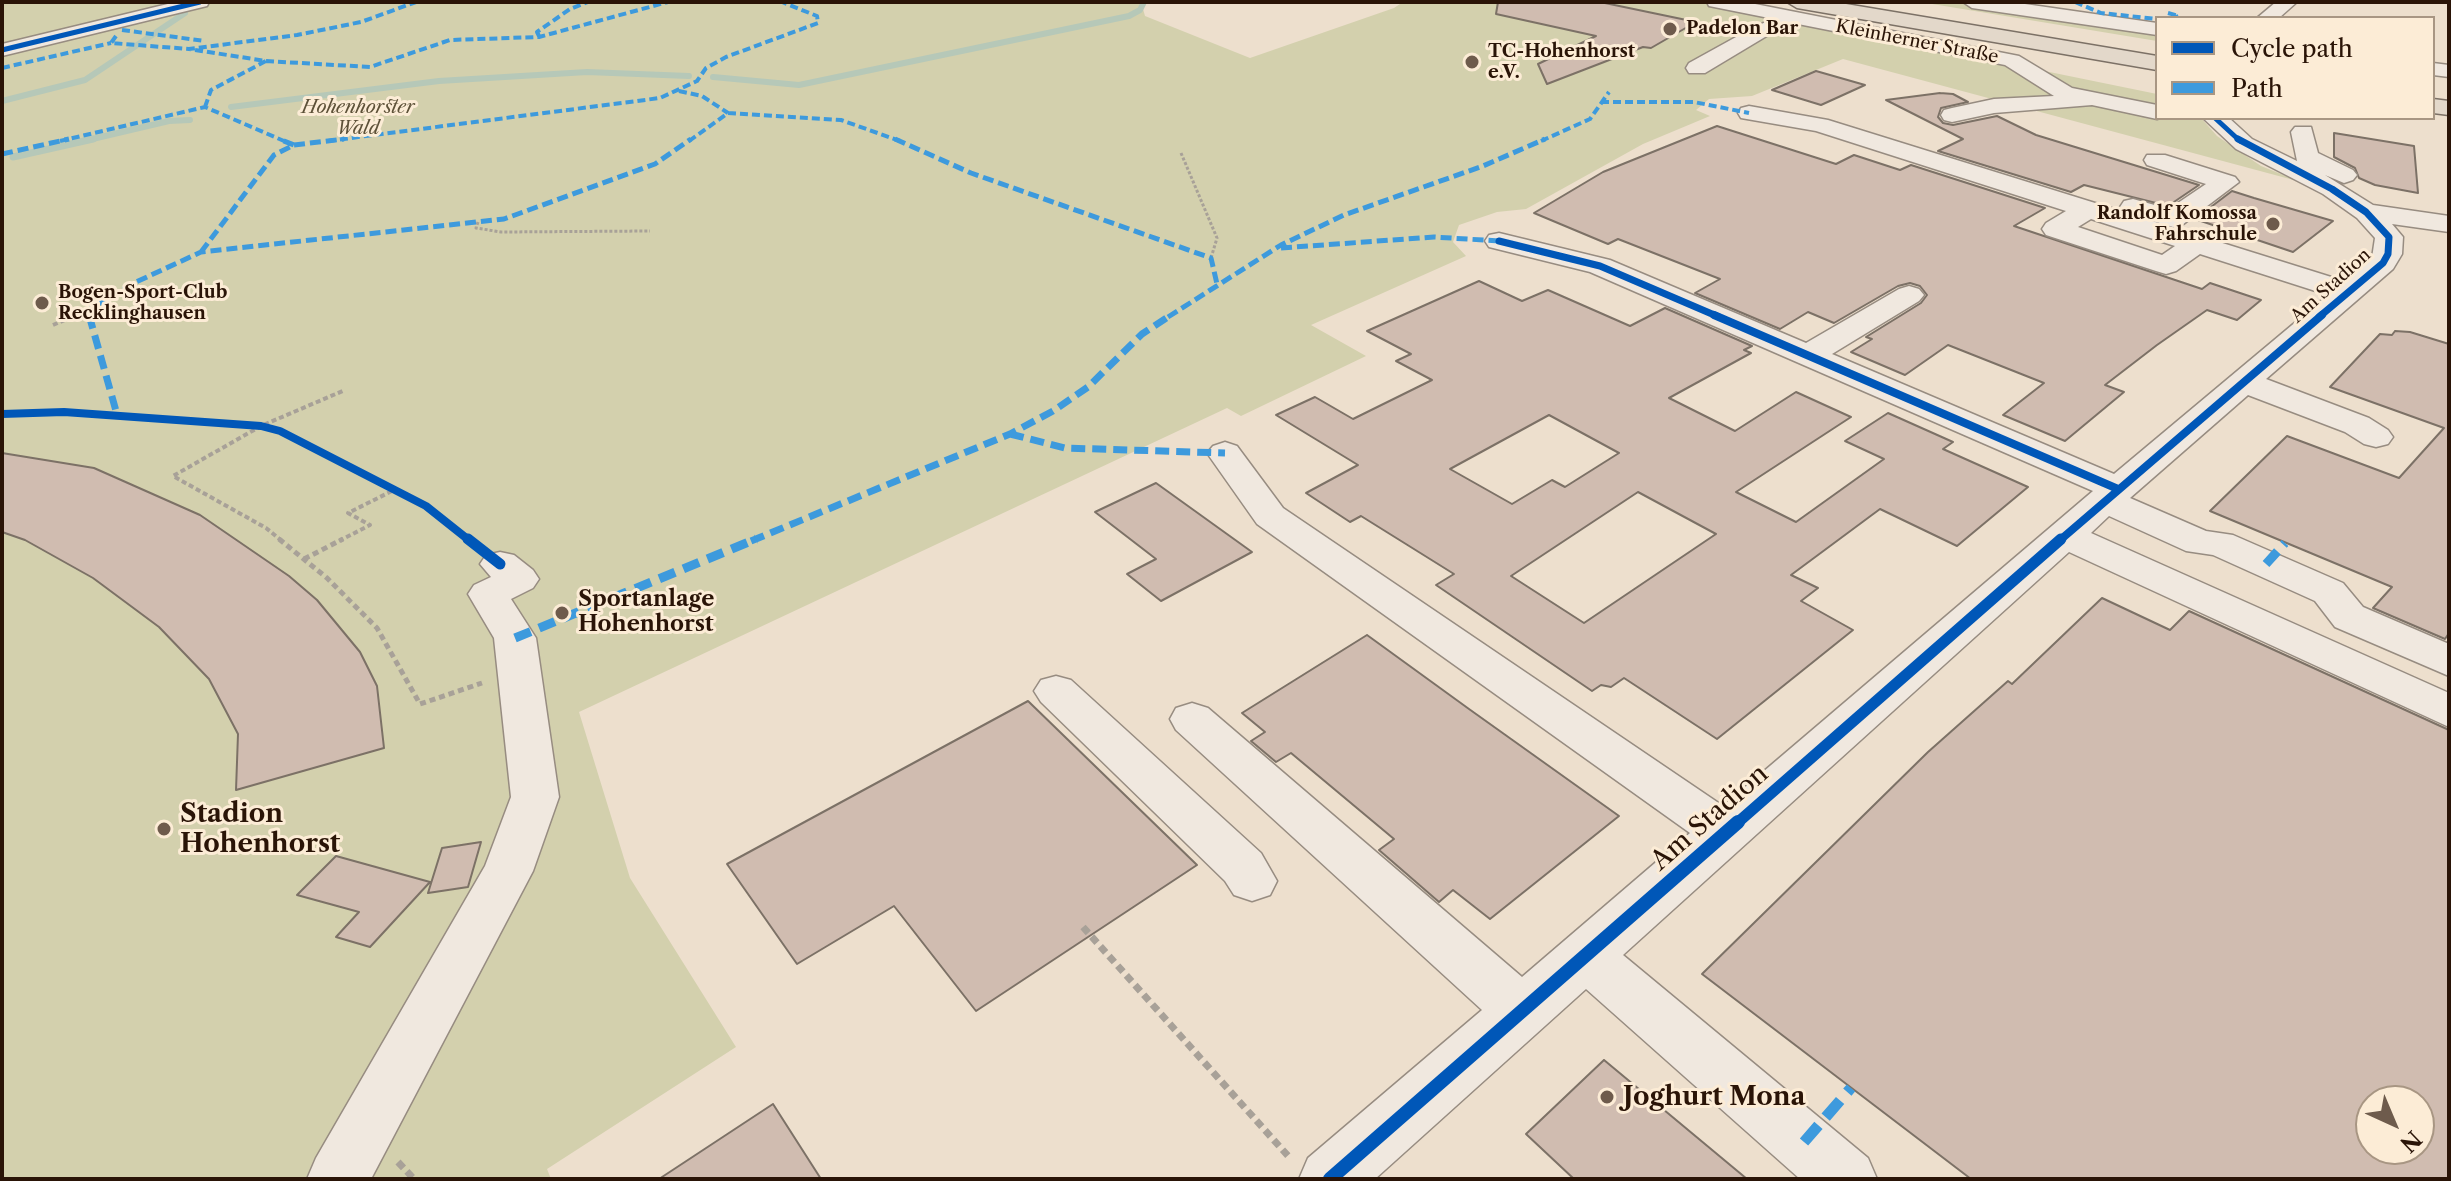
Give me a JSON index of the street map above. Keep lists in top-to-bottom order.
{
  "streets": {
    "street": ["Kleinherner Straße", "Am Stadion"]
  },
  "parks": ["Hohenhorster Wald"],
  "places": [
    "Padelon Bar",
    "TC-Hohenhorst e.V.",
    "Randolf Komossa Fahrschule",
    "Bogen-Sport-Club Recklinghausen",
    "Sportanlage Hohenhorst",
    "Stadion Hohenhorst",
    "Joghurt Mona"
  ],
  "legend": ["Cycle path", "Path"],
  "north": "bottom right"
}
